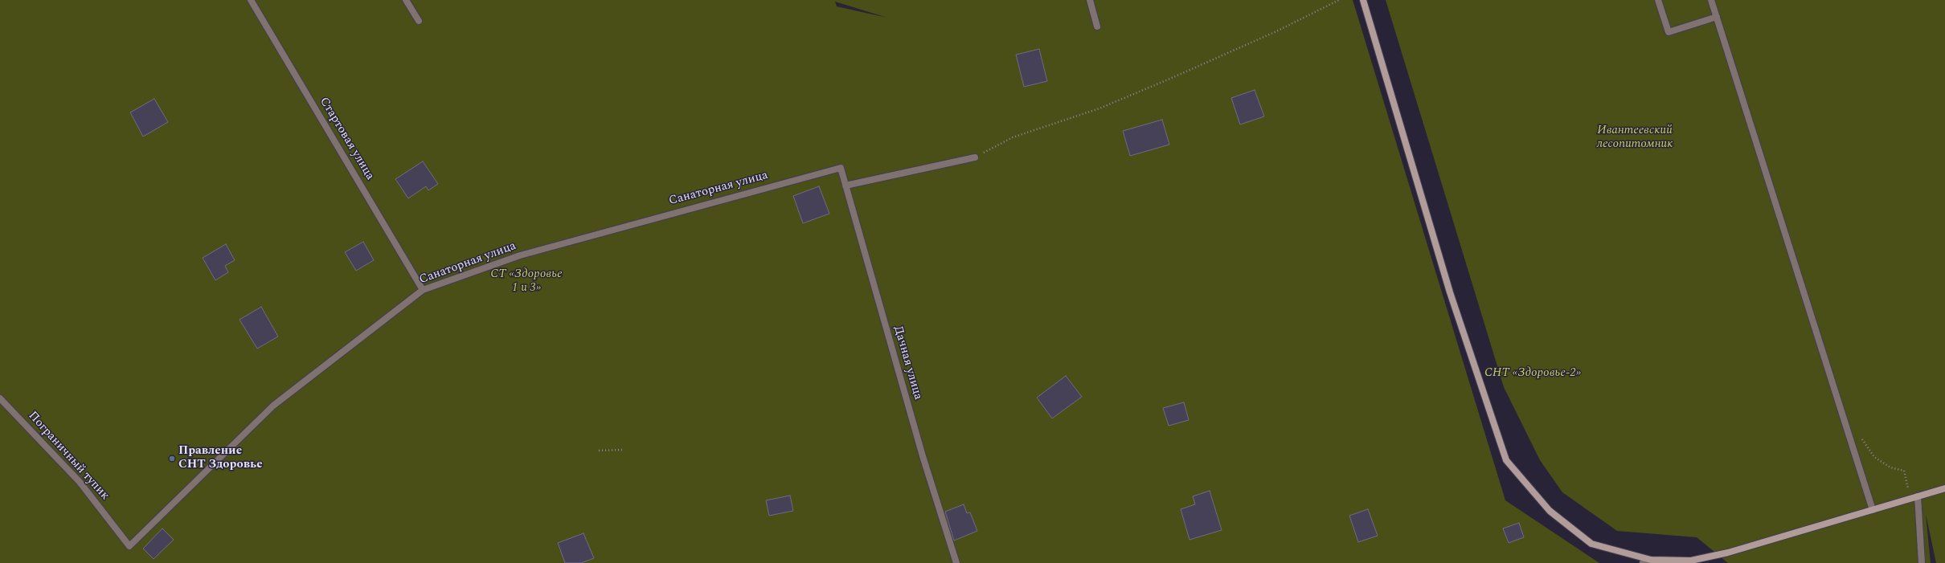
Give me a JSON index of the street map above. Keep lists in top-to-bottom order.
{
  "streets": {
    "street": [
      "Стартовая улица",
      "Санаторная улица",
      "Дачная улица",
      "Пограничный тупик"
    ]
  },
  "crossings": [
    ["Стартовая улица", "Санаторная улица"],
    ["Санаторная улица", "Дачная улица"],
    ["Санаторная улица", "Пограничный тупик"]
  ],
  "parks": ["Ивантеевский лесопитомник", "СТ «Здоровье 1 и 3»", "СНТ «Здоровье-2»"],
  "places": ["Правление СНТ Здоровье"]
}
